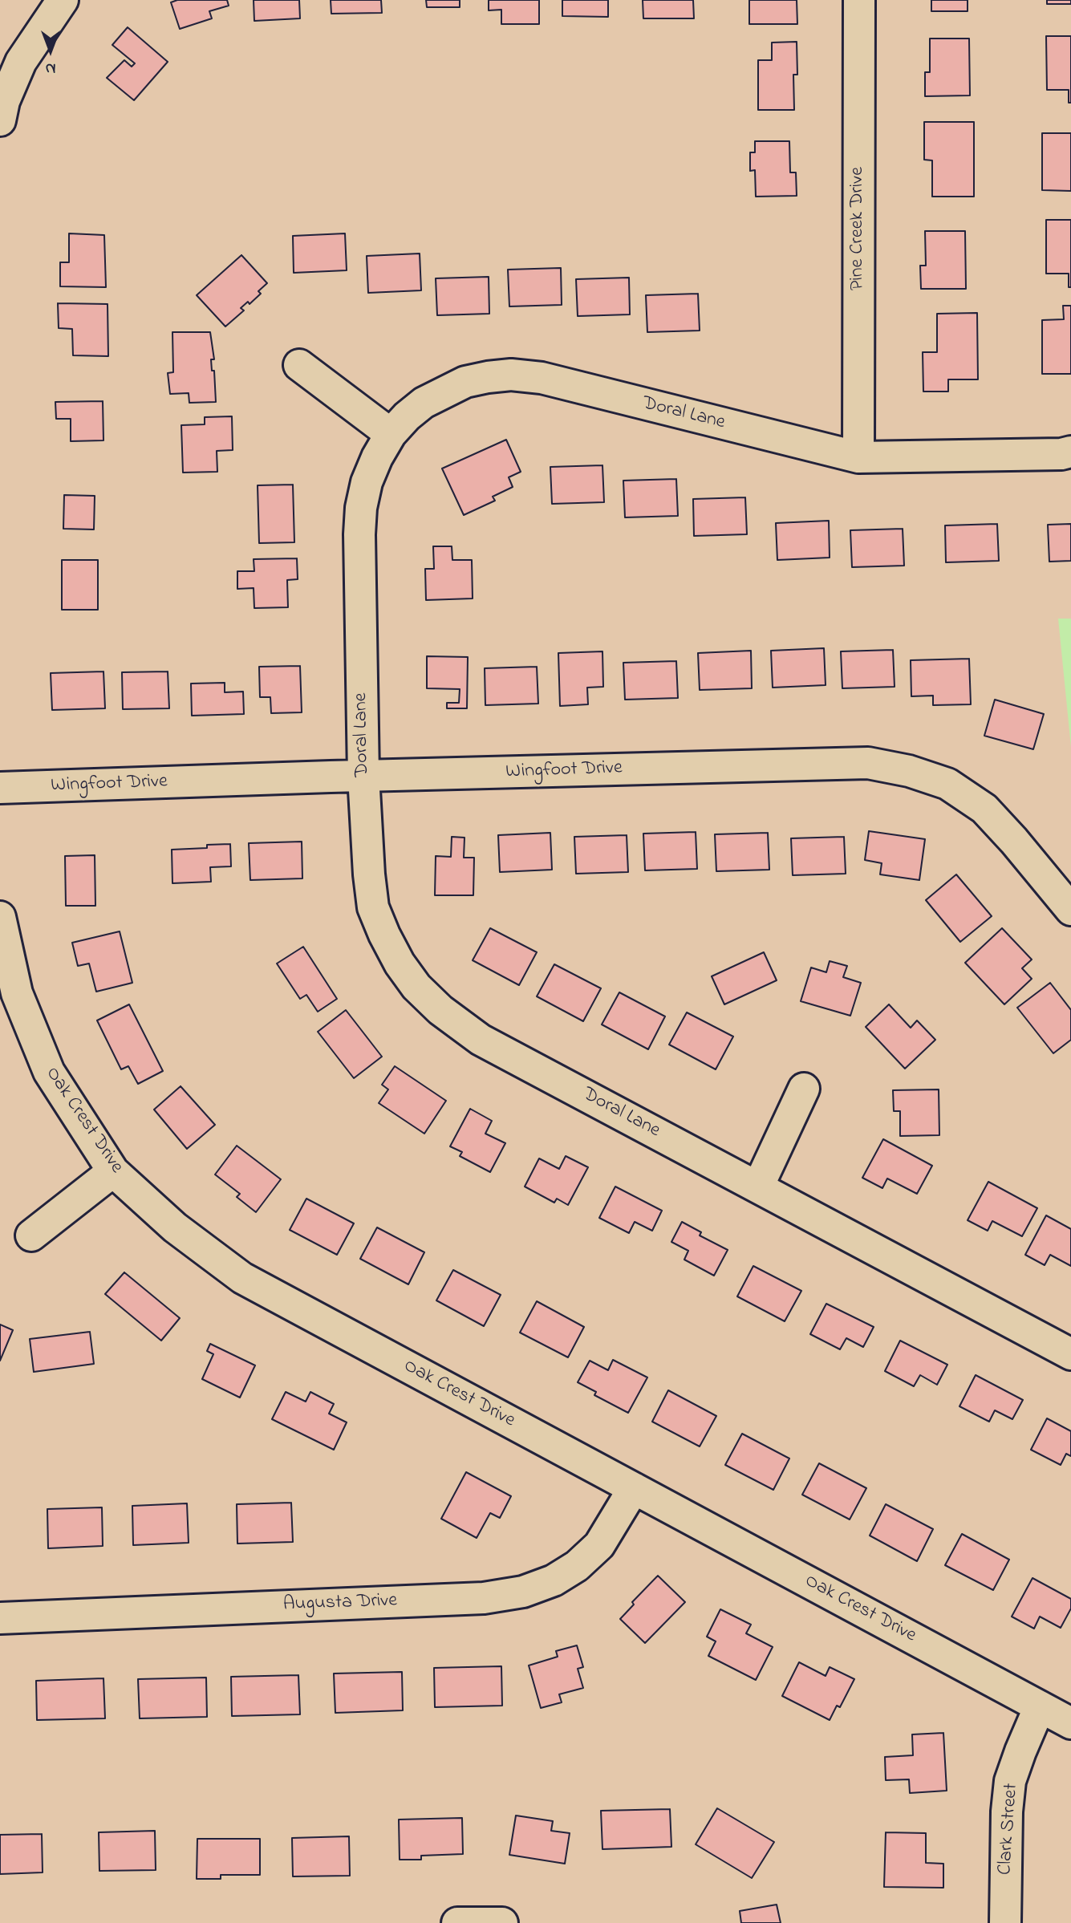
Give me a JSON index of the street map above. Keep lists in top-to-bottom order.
{
  "streets": {
    "street": [
      "Pine Creek Drive",
      "Doral Lane",
      "Wingfoot Drive",
      "Oak Crest Drive",
      "Augusta Drive",
      "Clark Street"
    ]
  },
  "crossings": [
    ["Pine Creek Drive", "Doral Lane"],
    ["Doral Lane", "Wingfoot Drive"],
    ["Oak Crest Drive", "Augusta Drive"],
    ["Oak Crest Drive", "Clark Street"]
  ],
  "north": "bottom"
}
